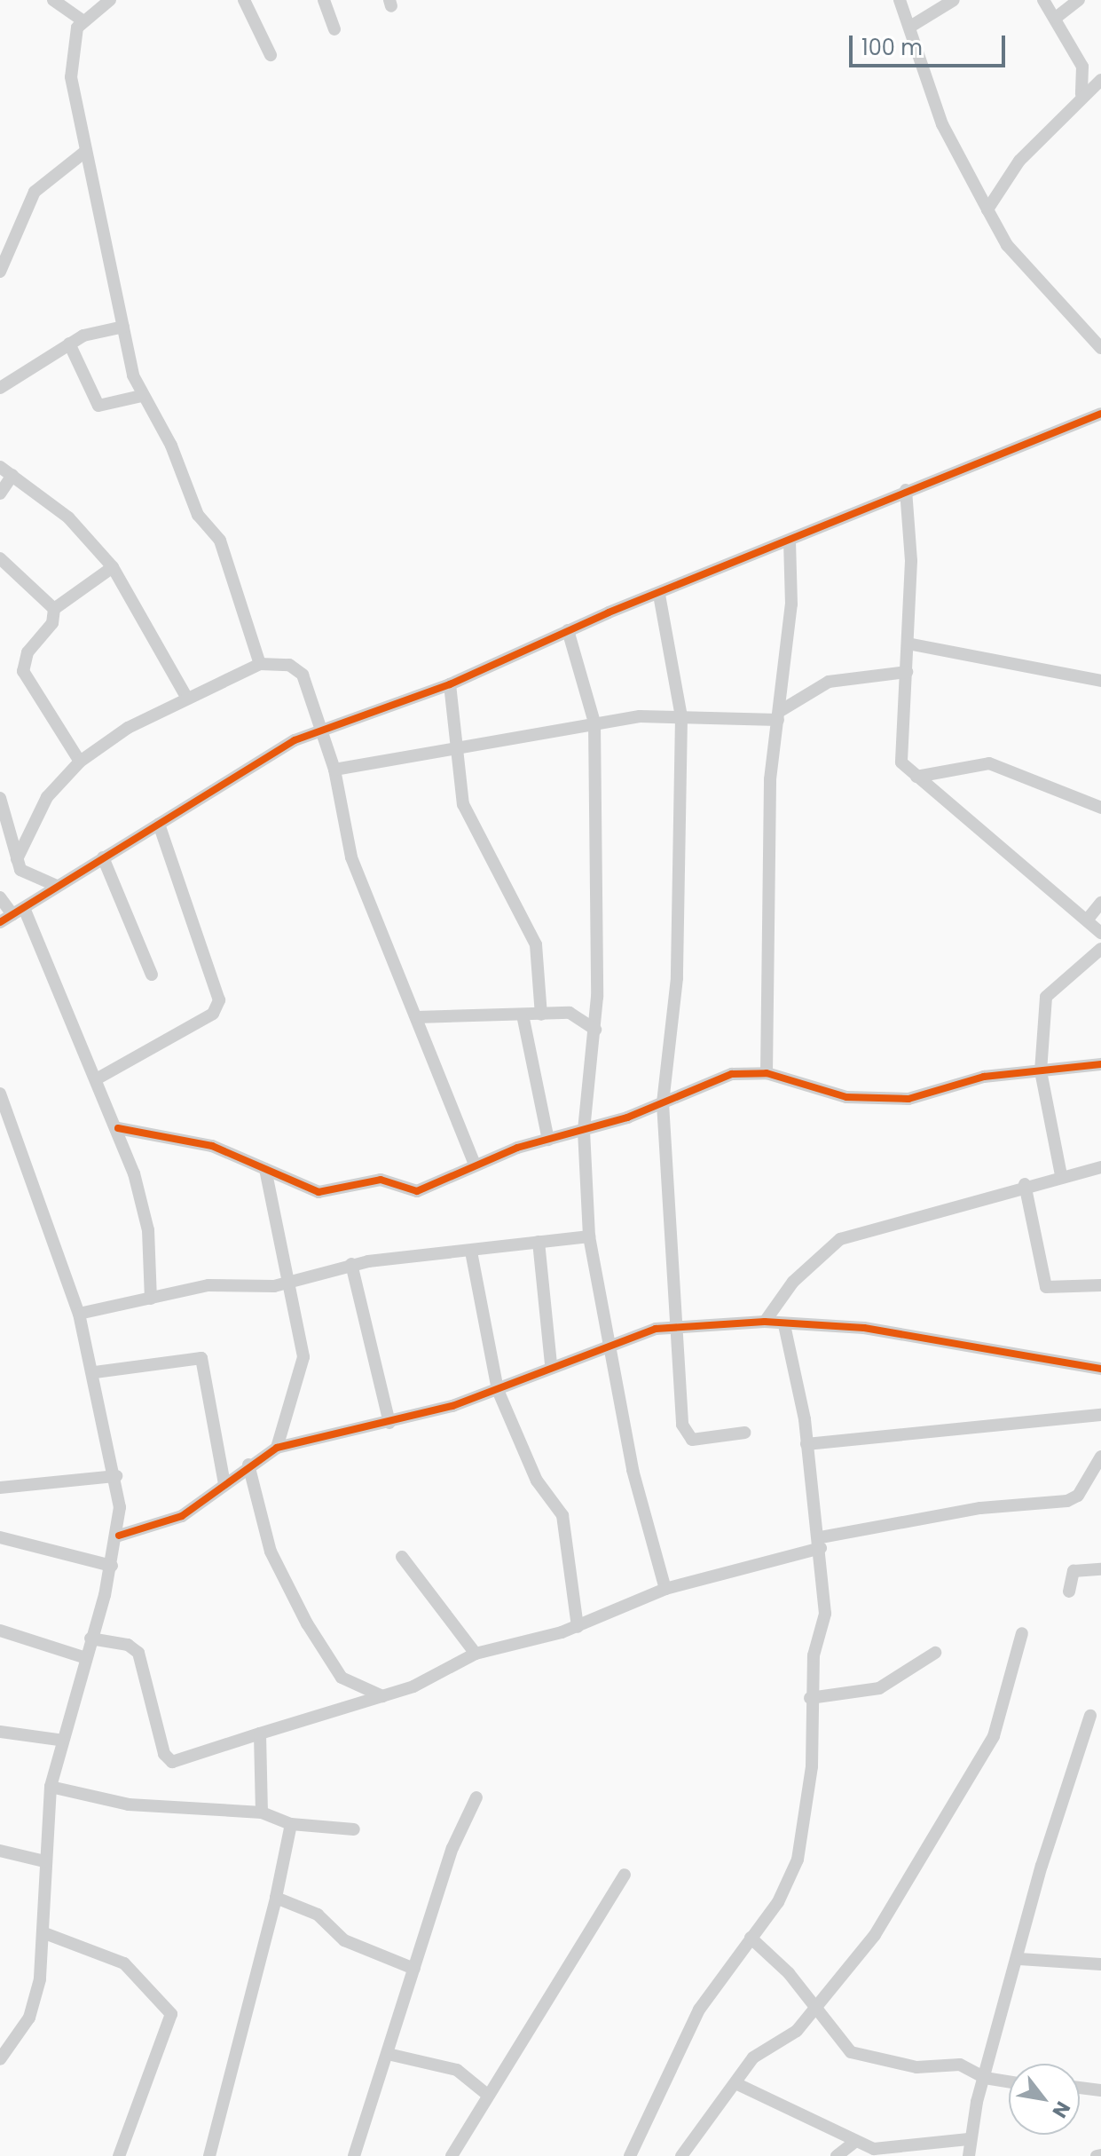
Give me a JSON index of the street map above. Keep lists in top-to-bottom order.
{
  "scale_bar": "100 m",
  "north": "bottom right"
}
